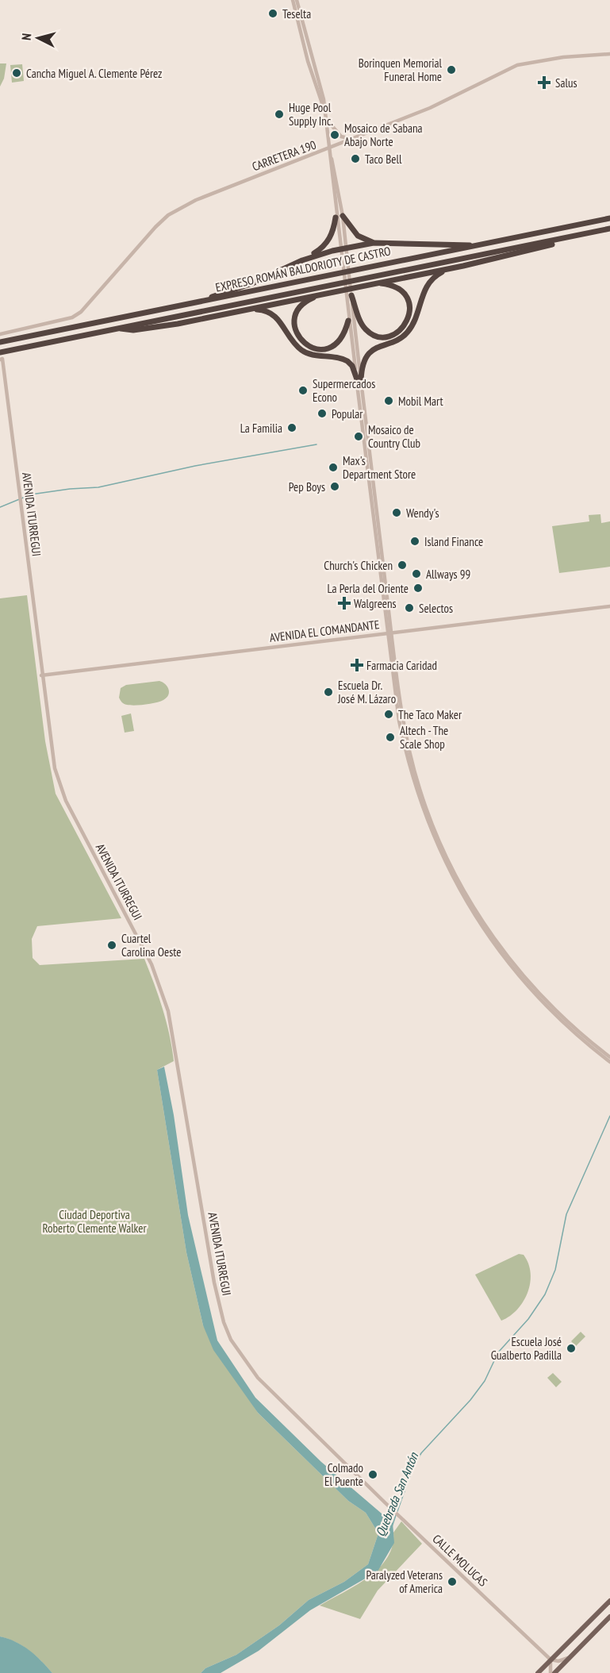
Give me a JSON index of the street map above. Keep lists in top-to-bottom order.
{
  "streets": {
    "highway": ["EXPRESO ROMÁN BALDORIOTY DE CASTRO"],
    "street": [
      "CARRETERA 190",
      "AVENIDA ITURREGUI",
      "AVENIDA EL COMANDANTE",
      "CALLE MOLUCAS"
    ]
  },
  "crossings": [
    ["AVENIDA ITURREGUI", "AVENIDA EL COMANDANTE"],
    ["AVENIDA ITURREGUI", "CALLE MOLUCAS"]
  ],
  "water": ["Quebrada San Antón"],
  "parks": ["Ciudad Deportiva Roberto Clemente Walker"],
  "places": {
    "other": [
      "Teselta",
      "Borinquen Memorial Funeral Home",
      "Cancha Miguel A. Clemente Pérez",
      "Huge Pool Supply Inc.",
      "Mosaico de Sabana Abajo Norte",
      "Taco Bell",
      "Supermercados Econo",
      "Mobil Mart",
      "Popular",
      "La Familia",
      "Mosaico de Country Club",
      "Max's Department Store",
      "Pep Boys",
      "Wendy's",
      "Island Finance",
      "Church's Chicken",
      "Allways 99",
      "La Perla del Oriente",
      "Selectos",
      "Escuela Dr. José M. Lázaro",
      "The Taco Maker",
      "Altech - The Scale Shop",
      "Cuartel Carolina Oeste",
      "Escuela José Gualberto Padilla",
      "Colmado El Puente",
      "Paralyzed Veterans of America"
    ],
    "health": ["Salus", "Walgreens", "Farmacia Caridad"]
  },
  "north": "left"
}
